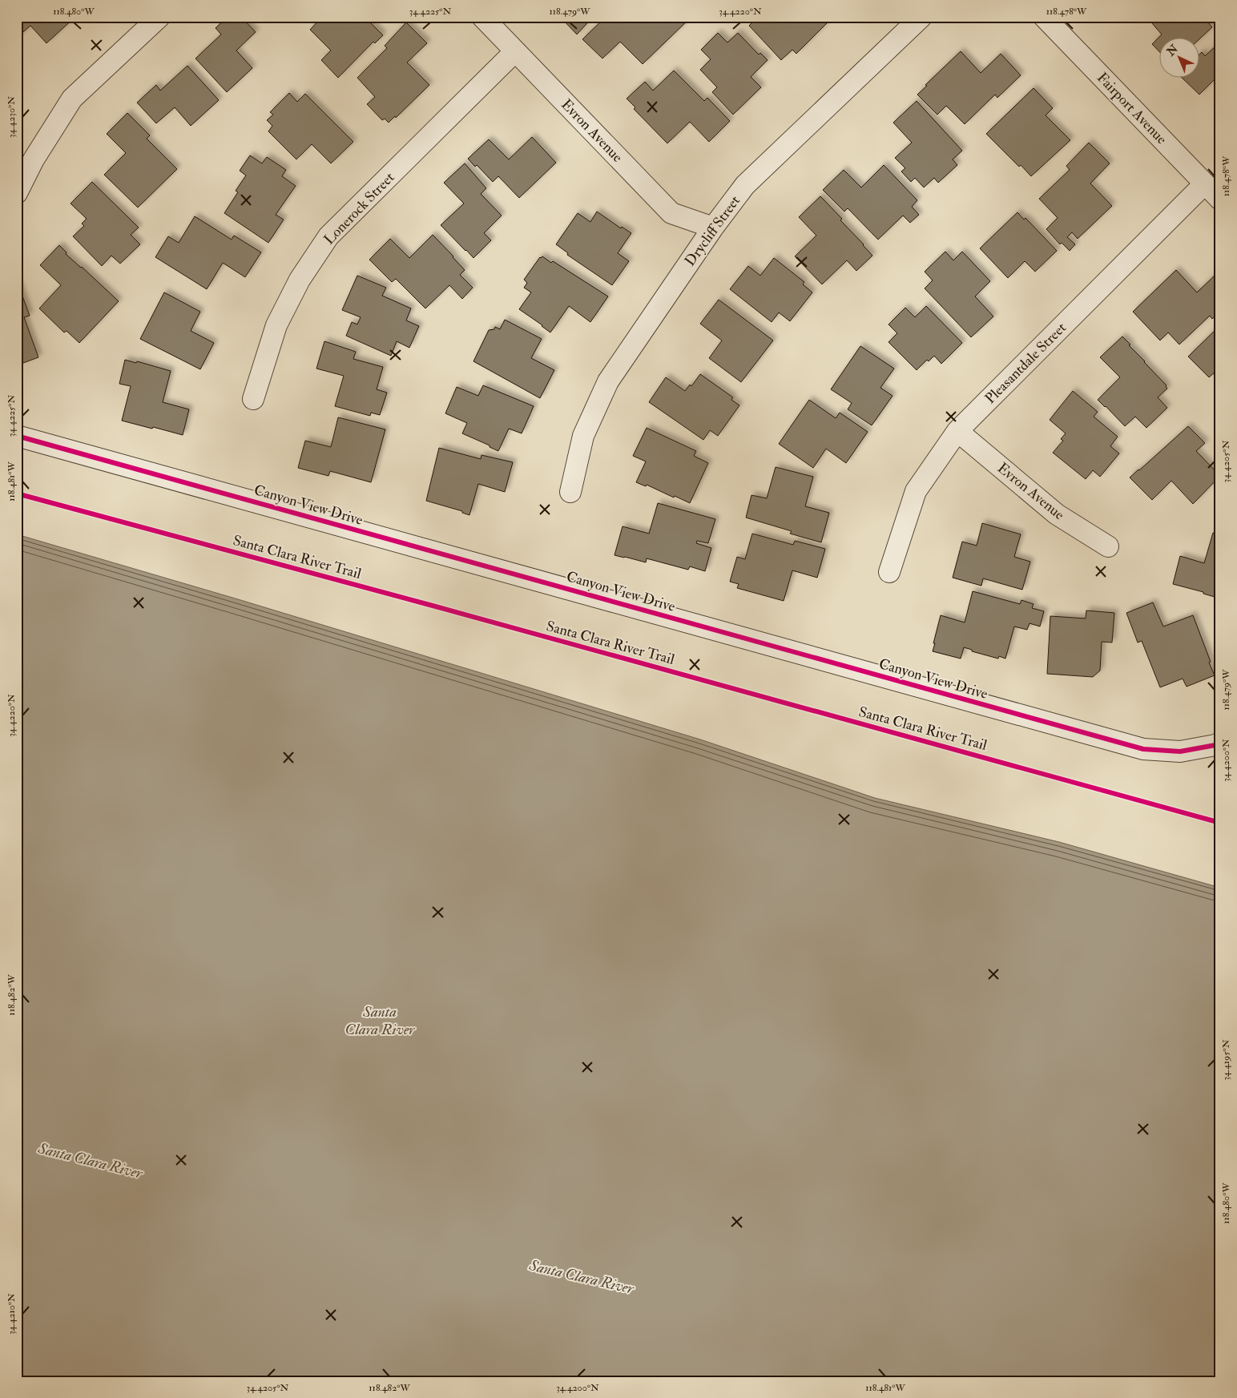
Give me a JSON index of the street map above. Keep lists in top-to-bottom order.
{
  "streets": {
    "street": [
      "Fairport Avenue",
      "Evron Avenue",
      "Lonerock Street",
      "Drycliff Street",
      "Pleasantdale Street",
      "Canyon View Drive"
    ],
    "cycle path": ["Santa Clara River Trail"]
  },
  "crossings": [
    ["Fairport Avenue", "Pleasantdale Street"],
    ["Evron Avenue", "Lonerock Street"],
    ["Evron Avenue", "Drycliff Street"],
    ["Evron Avenue", "Pleasantdale Street"]
  ],
  "water": ["Santa Clara River"],
  "north": "top left",
  "coordinates": [
    "118.480°W",
    "34.4225°N",
    "118.479°W",
    "34.4220°N",
    "118.478°W",
    "34.4230°N",
    "34.4205°N",
    "118.481°W",
    "34.4200°N",
    "118.482°W",
    "34.4195°N",
    "34.4210°N"
  ]
}
